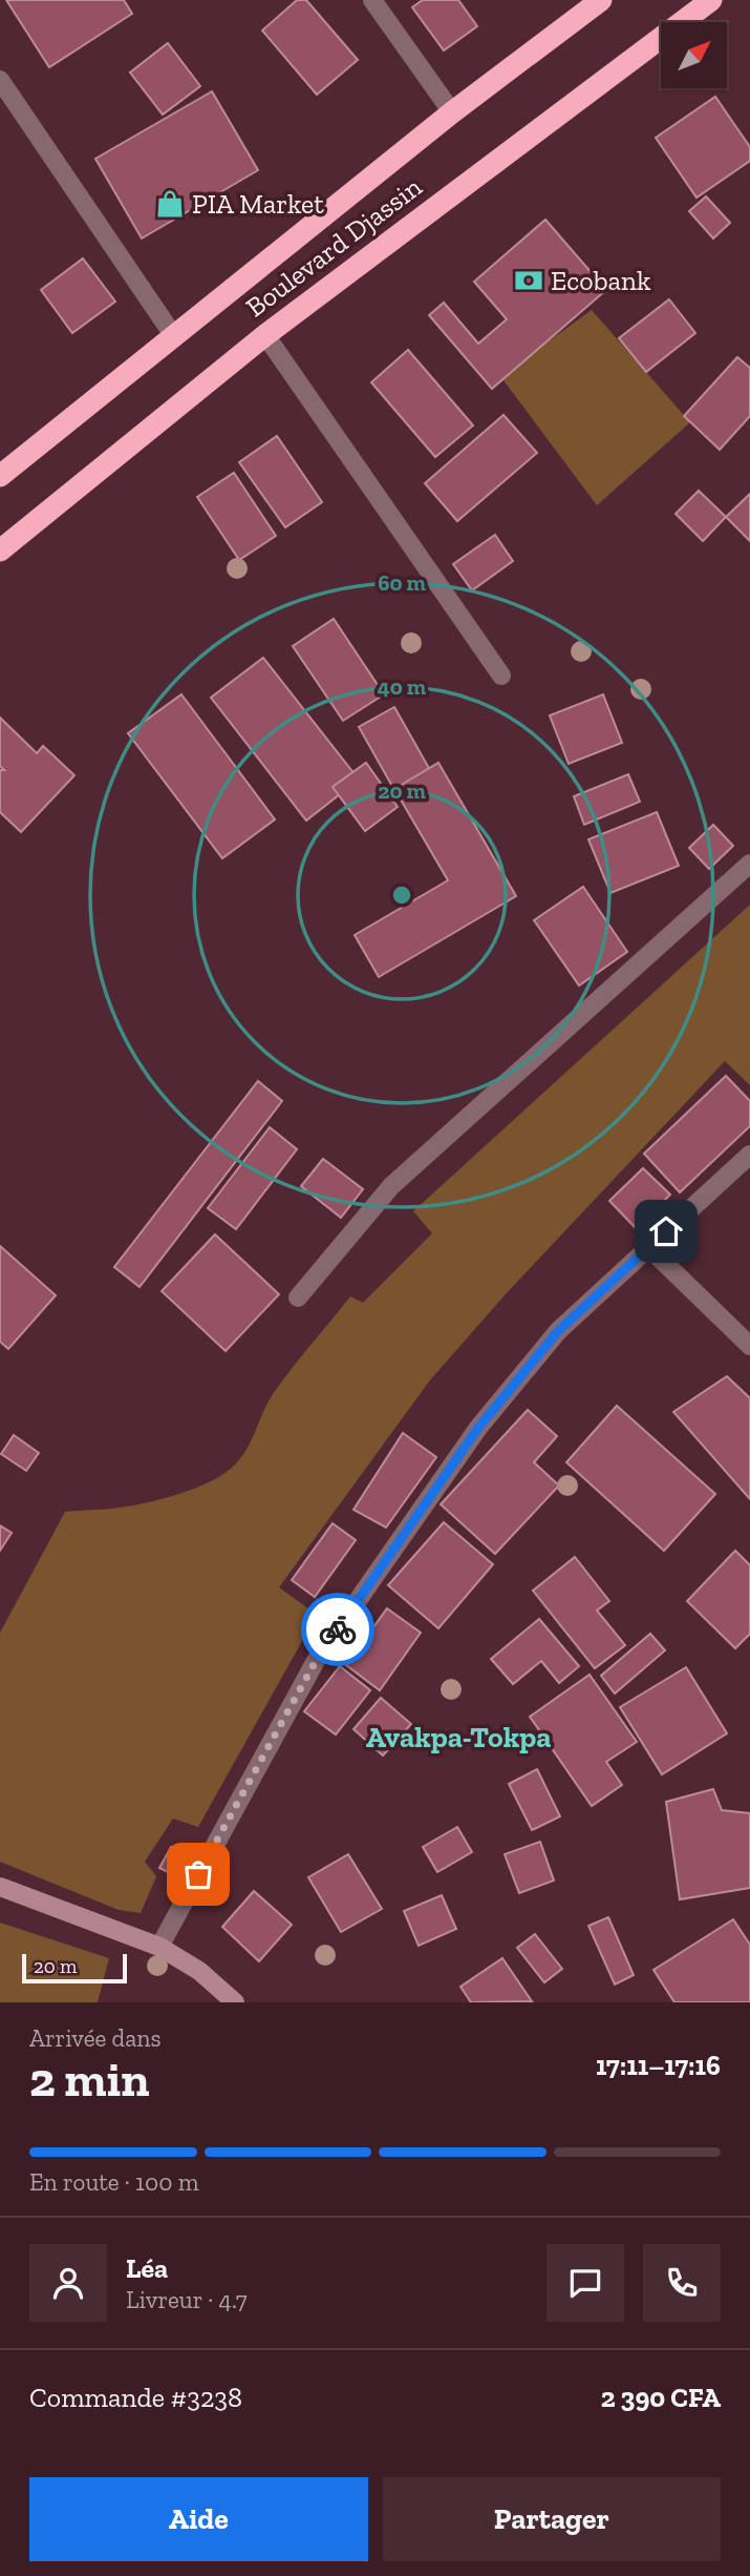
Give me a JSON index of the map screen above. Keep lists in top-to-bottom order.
{
  "streets": {
    "highway": ["Boulevard Djassin"]
  },
  "districts": ["Avakpa-Tokpa"],
  "places": {
    "shop": ["PIA Market"],
    "bank": ["Ecobank"]
  },
  "scale_bar": "20 m",
  "north": "top right",
  "page": {
    "scale": "20 m",
    "heading": ["2 min", "Arrivée dans", "17:11–17:16"],
    "panel": [
      "Léa",
      "Livreur · 4.7",
      "Commande #3238",
      "2 390 CFA"
    ],
    "bar": "En route · 100 m",
    "buttons": ["Aide", "Partager"]
  },
  "rings": ["60 m", "40 m", "20 m"]
}
